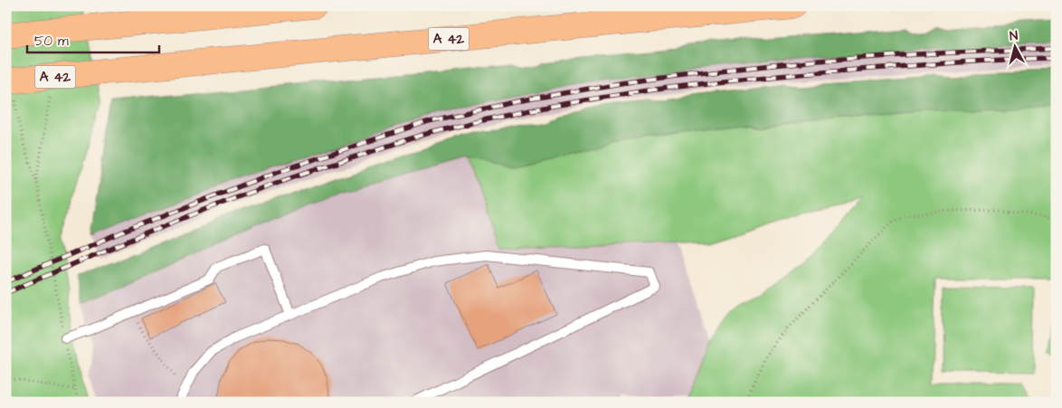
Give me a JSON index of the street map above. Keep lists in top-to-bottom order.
{
  "streets": {
    "highway": ["A 42"]
  },
  "scale_bar": "50 m",
  "north": "top"
}
